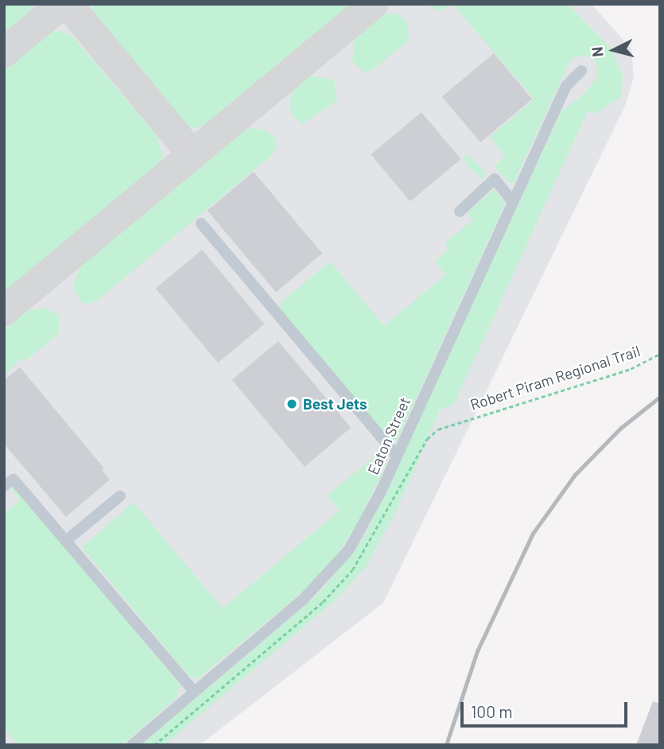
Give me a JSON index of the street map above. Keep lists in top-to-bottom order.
{
  "streets": {
    "lane": ["Eaton Street"],
    "path": ["Robert Piram Regional Trail"]
  },
  "places": ["Best Jets"],
  "scale_bar": "100 m",
  "north": "left"
}
